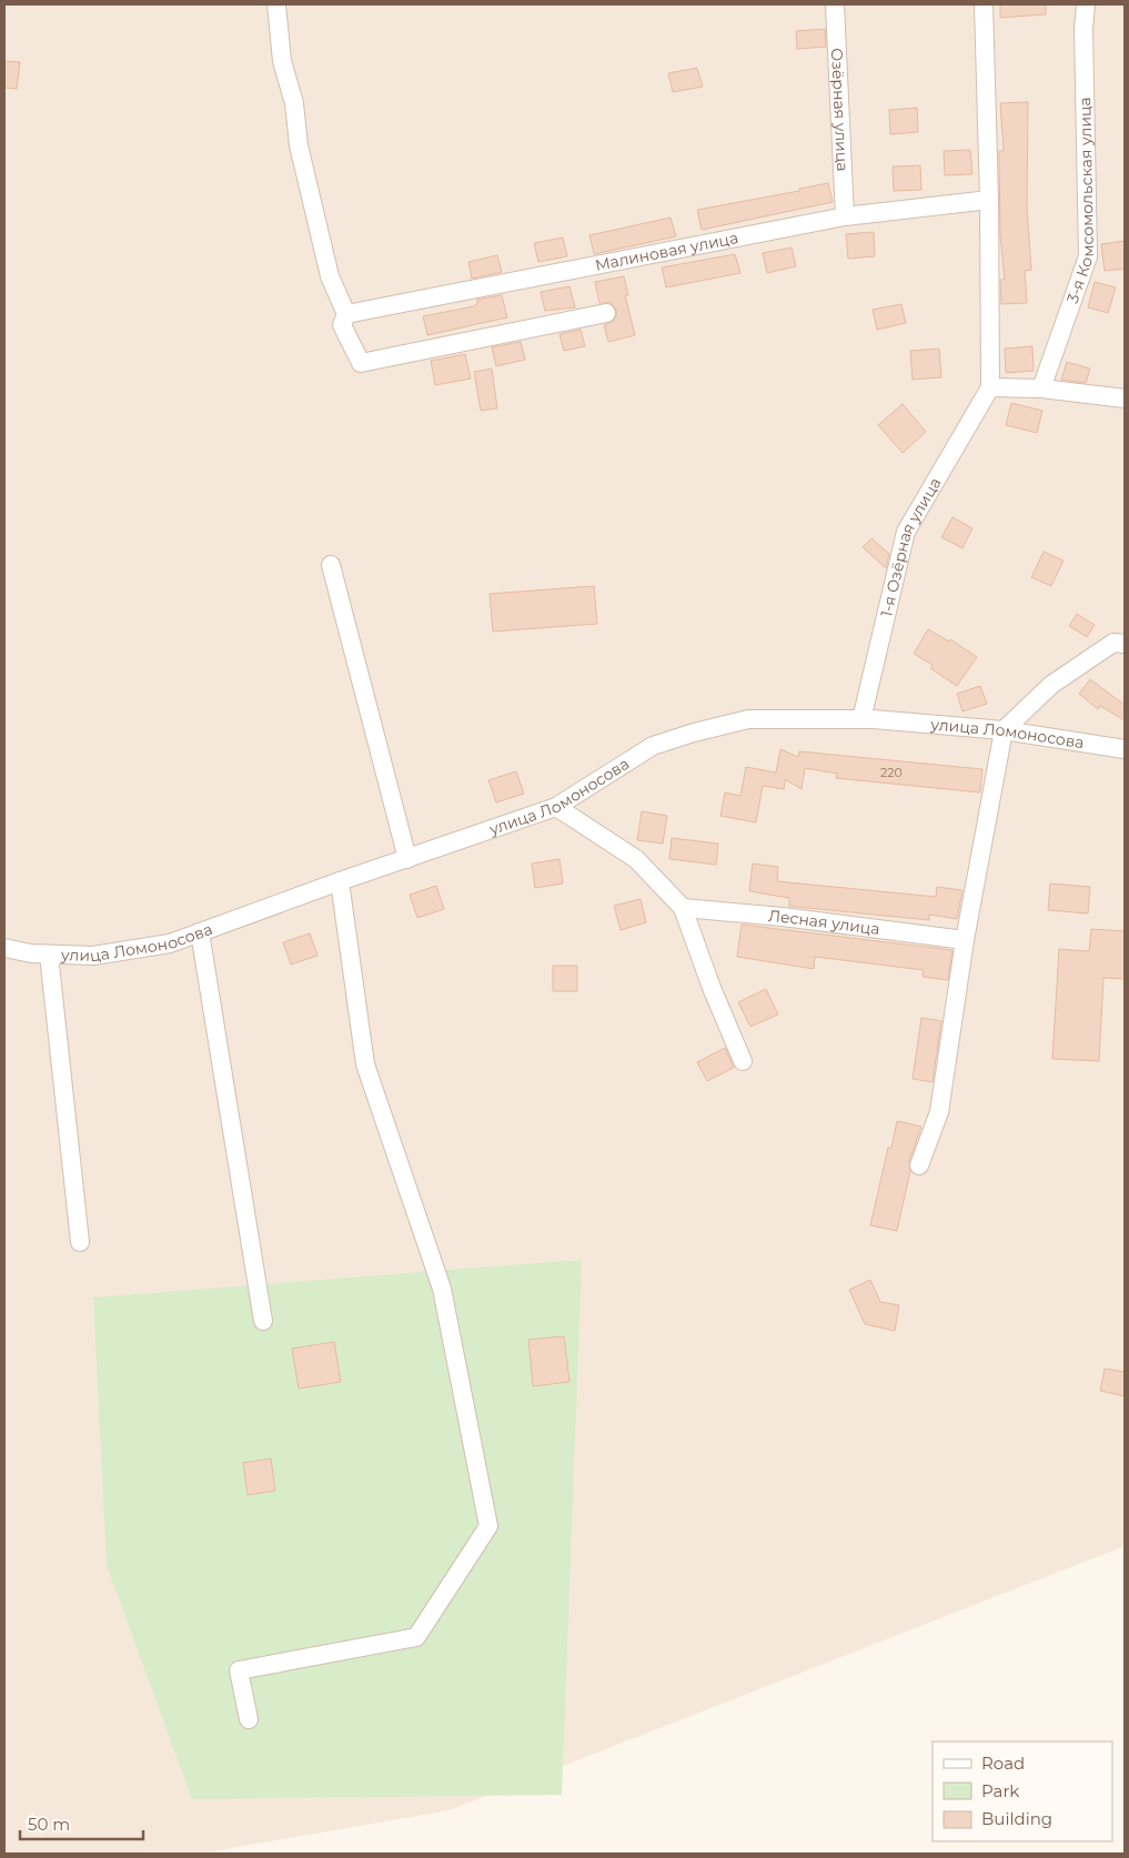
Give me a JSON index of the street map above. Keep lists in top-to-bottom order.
{
  "streets": {
    "street": [
      "Озёрная улица",
      "3-я Комсомольская улица",
      "Малиновая улица",
      "1-я Озёрная улица",
      "улица Ломоносова",
      "Лесная улица"
    ]
  },
  "crossings": [
    ["Озёрная улица", "Малиновая улица"],
    ["1-я Озёрная улица", "улица Ломоносова"]
  ],
  "house_numbers": ["220"],
  "legend": ["Road", "Park", "Building"],
  "scale_bar": "50 m"
}
